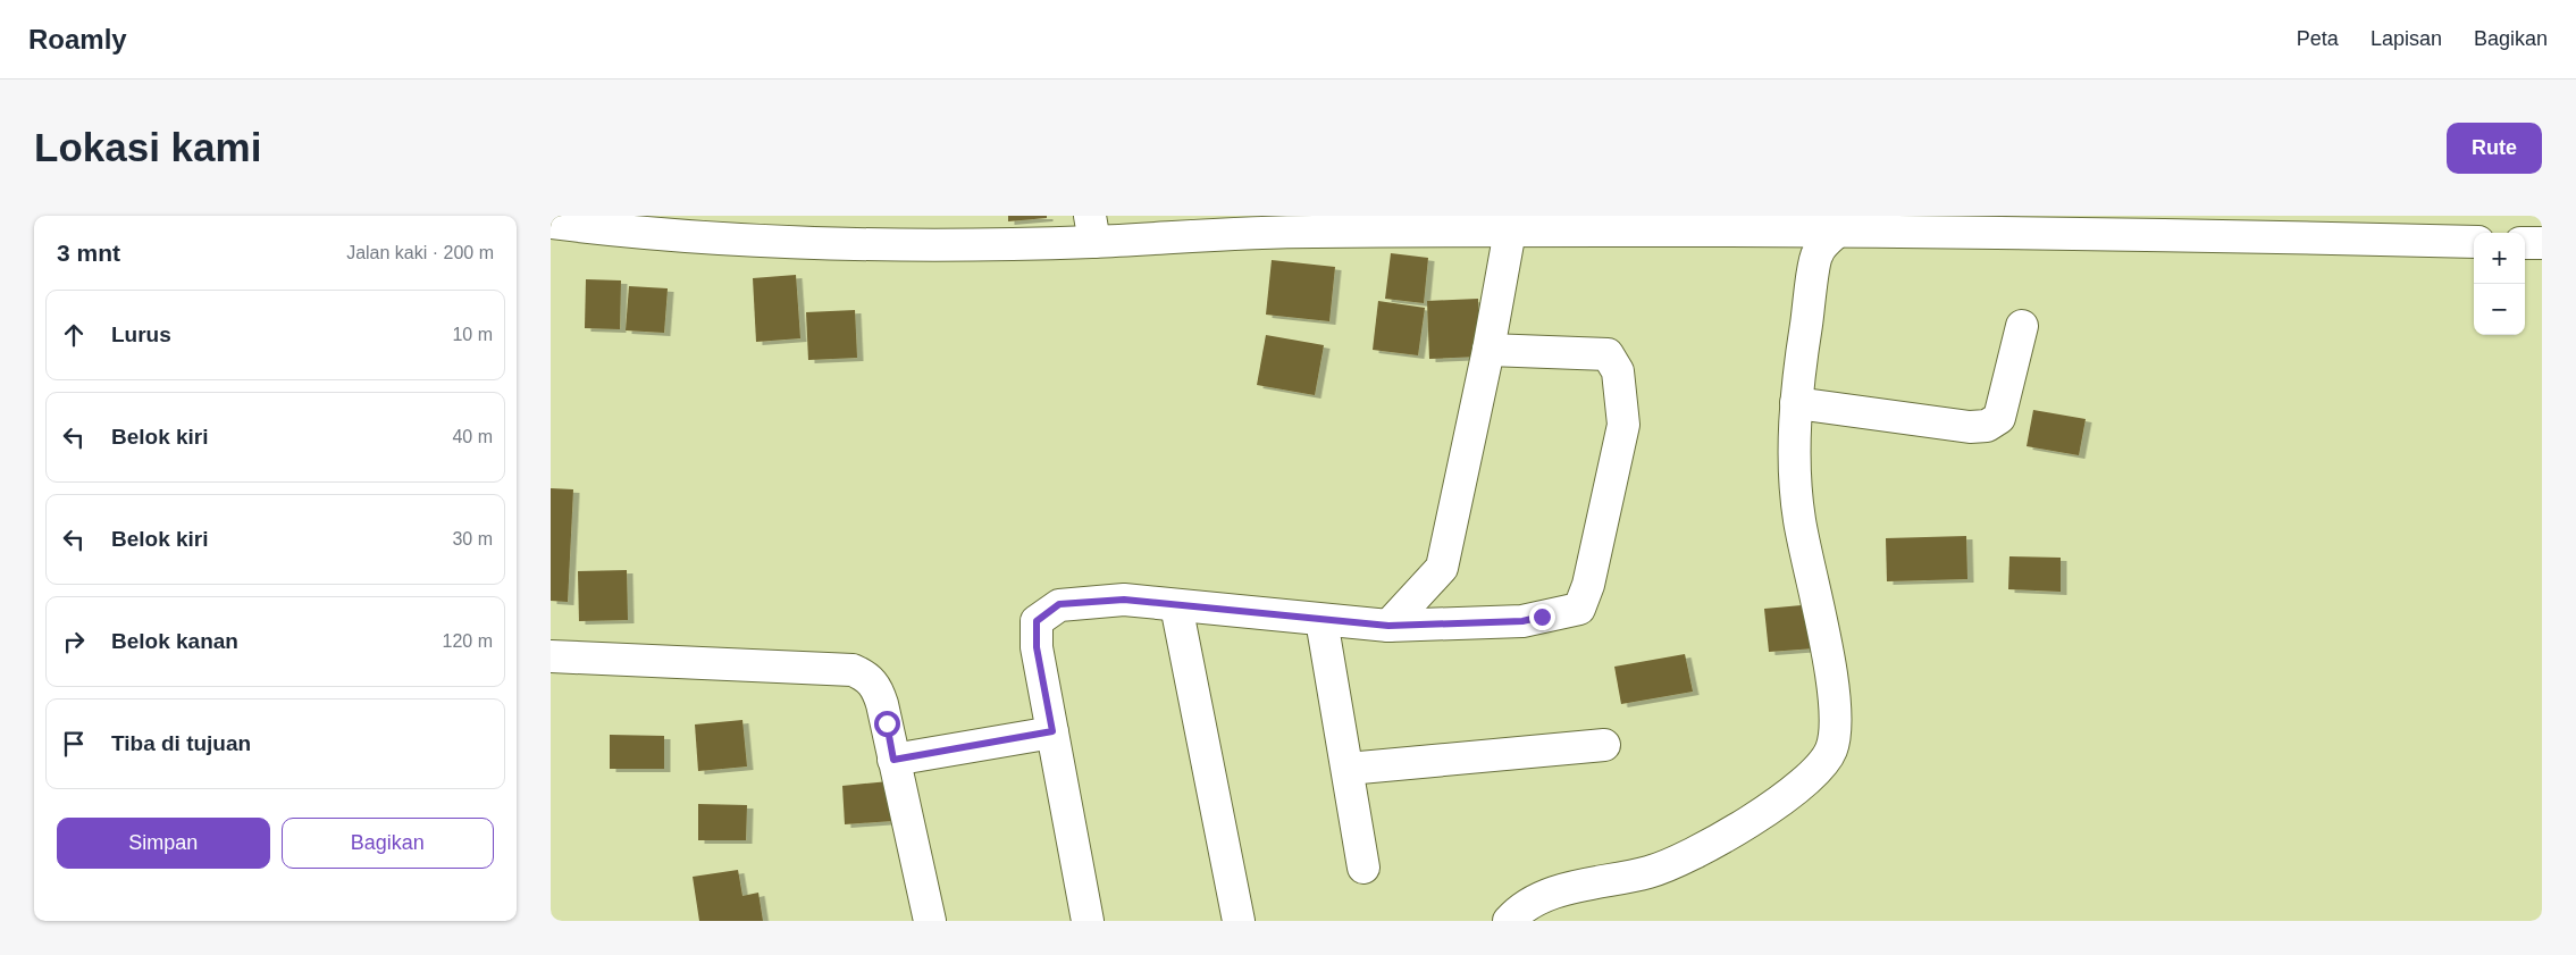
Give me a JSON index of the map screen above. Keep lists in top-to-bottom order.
{
  "page": {
    "header": "Roamly",
    "nav": ["Peta", "Lapisan", "Bagikan"],
    "buttons": [
      "Rute",
      ["Simpan", "Bagikan"]
    ],
    "title": "Lokasi kami",
    "heading": ["3 mnt", "Jalan kaki · 200 m"],
    "map_buttons": ["+", "−"],
    "list": [
      ["Lurus", "10 m"],
      ["Belok kiri", "40 m"],
      ["Belok kiri", "30 m"],
      ["Belok kanan", "120 m"],
      "Tiba di tujuan"
    ]
  }
}
